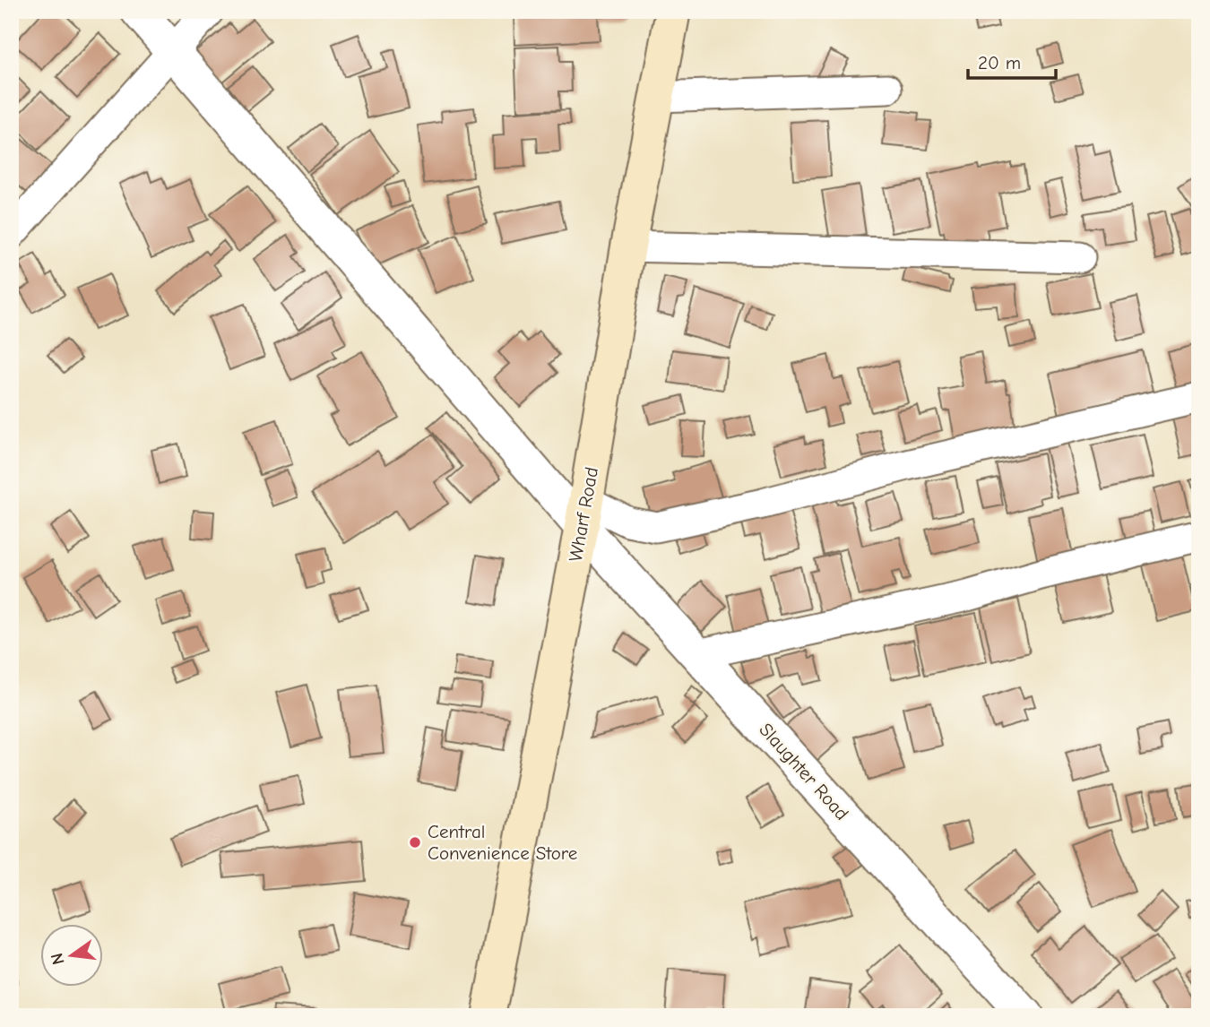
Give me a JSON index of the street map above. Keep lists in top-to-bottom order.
{
  "streets": {
    "main road": ["Wharf Road"],
    "street": ["Slaughter Road"]
  },
  "crossings": [
    ["Wharf Road", "Slaughter Road"]
  ],
  "places": ["Central Convenience Store"],
  "scale_bar": "20 m",
  "north": "left"
}
